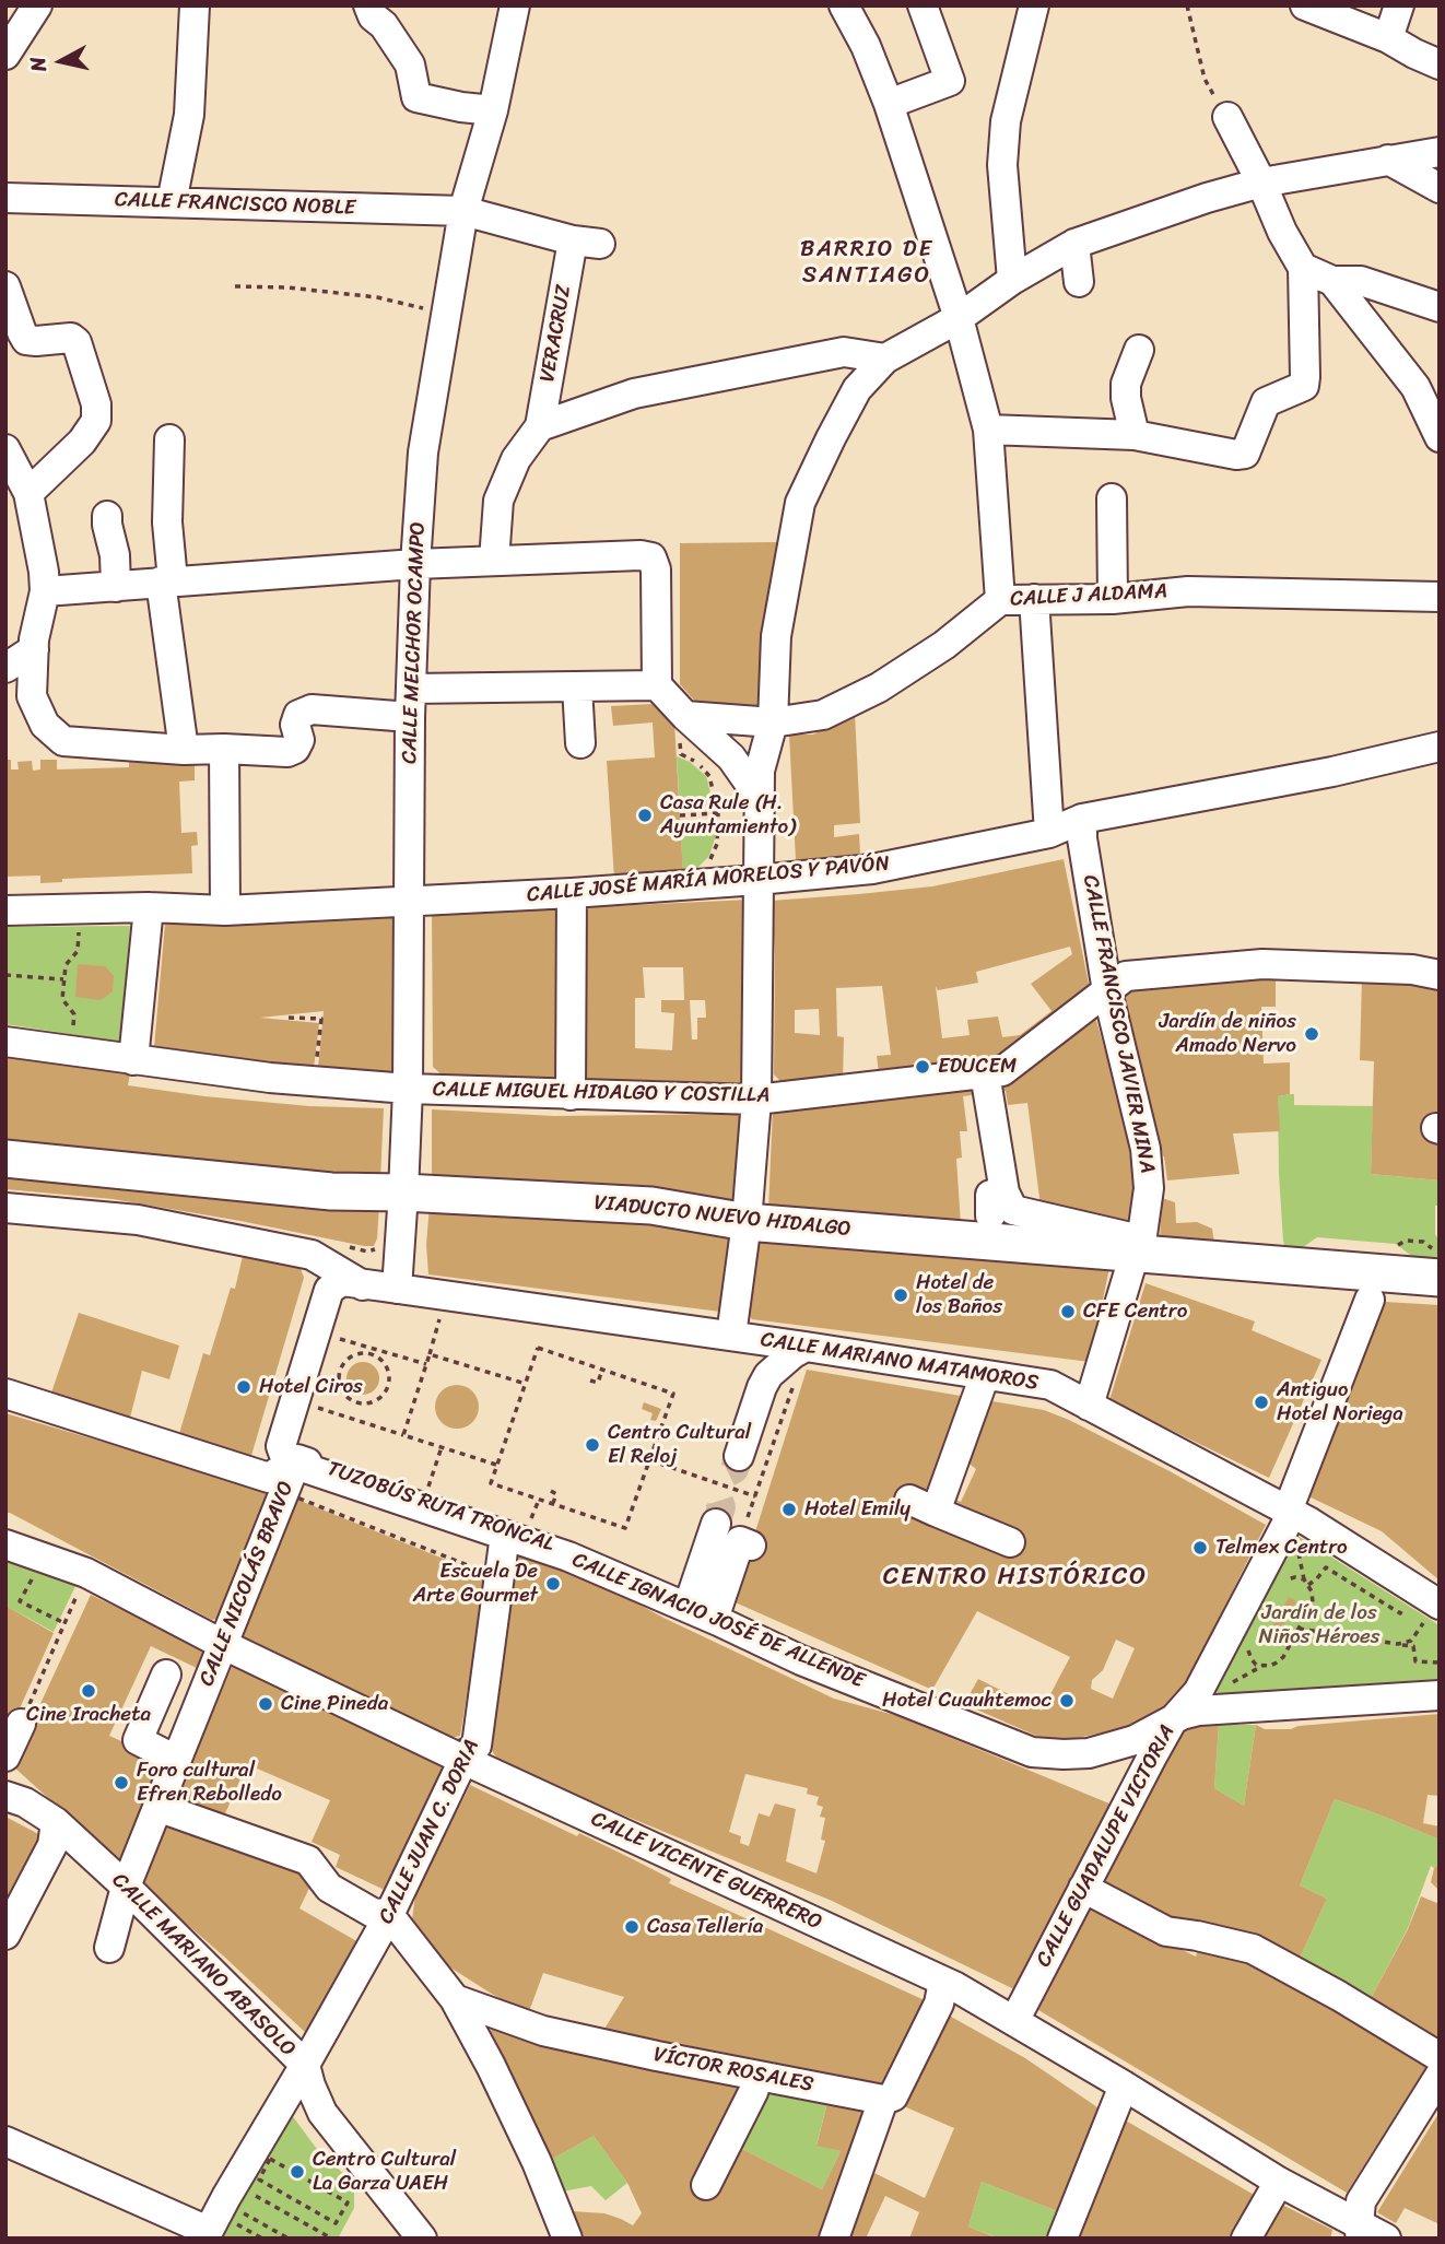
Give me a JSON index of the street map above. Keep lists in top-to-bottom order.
{
  "streets": {
    "main road": ["VIADUCTO NUEVO HIDALGO"],
    "street": [
      "CALLE FRANCISCO NOBLE",
      "VERACRUZ",
      "CALLE J ALDAMA",
      "CALLE MELCHOR OCAMPO",
      "CALLE JOSÉ MARÍA MORELOS Y PAVÓN",
      "CALLE FRANCISCO JAVIER MINA",
      "CALLE MIGUEL HIDALGO Y COSTILLA",
      "CALLE MARIANO MATAMOROS",
      "TUZOBÚS RUTA TRONCAL",
      "CALLE NICOLÁS BRAVO",
      "CALLE IGNACIO JOSÉ DE ALLENDE",
      "CALLE JUAN C. DORIA",
      "CALLE GUADALUPE VICTORIA",
      "CALLE VICENTE GUERRERO",
      "CALLE MARIANO ABASOLO",
      "VÍCTOR ROSALES"
    ]
  },
  "crossings": [
    ["CALLE FRANCISCO NOBLE", "VERACRUZ"],
    ["CALLE FRANCISCO NOBLE", "CALLE MELCHOR OCAMPO"],
    ["CALLE MELCHOR OCAMPO", "CALLE JOSÉ MARÍA MORELOS Y PAVÓN"],
    ["CALLE MELCHOR OCAMPO", "CALLE MIGUEL HIDALGO Y COSTILLA"],
    ["CALLE MELCHOR OCAMPO", "VIADUCTO NUEVO HIDALGO"],
    ["CALLE MELCHOR OCAMPO", "CALLE MARIANO MATAMOROS"],
    ["CALLE MELCHOR OCAMPO", "CALLE NICOLÁS BRAVO"],
    ["CALLE JOSÉ MARÍA MORELOS Y PAVÓN", "CALLE FRANCISCO JAVIER MINA"],
    ["CALLE FRANCISCO JAVIER MINA", "CALLE MIGUEL HIDALGO Y COSTILLA"],
    ["CALLE FRANCISCO JAVIER MINA", "VIADUCTO NUEVO HIDALGO"],
    ["CALLE FRANCISCO JAVIER MINA", "CALLE MARIANO MATAMOROS"],
    ["CALLE MARIANO MATAMOROS", "CALLE NICOLÁS BRAVO"],
    ["CALLE MARIANO MATAMOROS", "CALLE GUADALUPE VICTORIA"],
    ["TUZOBÚS RUTA TRONCAL", "CALLE NICOLÁS BRAVO"],
    ["TUZOBÚS RUTA TRONCAL", "CALLE IGNACIO JOSÉ DE ALLENDE"],
    ["CALLE NICOLÁS BRAVO", "CALLE IGNACIO JOSÉ DE ALLENDE"],
    ["CALLE NICOLÁS BRAVO", "CALLE VICENTE GUERRERO"],
    ["CALLE NICOLÁS BRAVO", "CALLE MARIANO ABASOLO"],
    ["CALLE IGNACIO JOSÉ DE ALLENDE", "CALLE JUAN C. DORIA"],
    ["CALLE IGNACIO JOSÉ DE ALLENDE", "CALLE GUADALUPE VICTORIA"],
    ["CALLE JUAN C. DORIA", "CALLE VICENTE GUERRERO"],
    ["CALLE JUAN C. DORIA", "CALLE MARIANO ABASOLO"],
    ["CALLE GUADALUPE VICTORIA", "CALLE VICENTE GUERRERO"]
  ],
  "districts": ["BARRIO DE SANTIAGO", "CENTRO HISTÓRICO"],
  "parks": ["Jardín de los Niños Héroes"],
  "places": [
    "Casa Rule (H. Ayuntamiento)",
    "Jardín de niños Amado Nervo",
    "EDUCEM",
    "Hotel de los Baños",
    "CFE Centro",
    "Hotel Ciros",
    "Antiguo Hotel Noriega",
    "Centro Cultural El Reloj",
    "Hotel Emily",
    "Telmex Centro",
    "Escuela De Arte Gourmet",
    "Cine Iracheta",
    "Hotel Cuauhtemoc",
    "Cine Pineda",
    "Foro cultural Efren Rebolledo",
    "Casa Tellería",
    "Centro Cultural La Garza UAEH"
  ],
  "north": "left"
}
